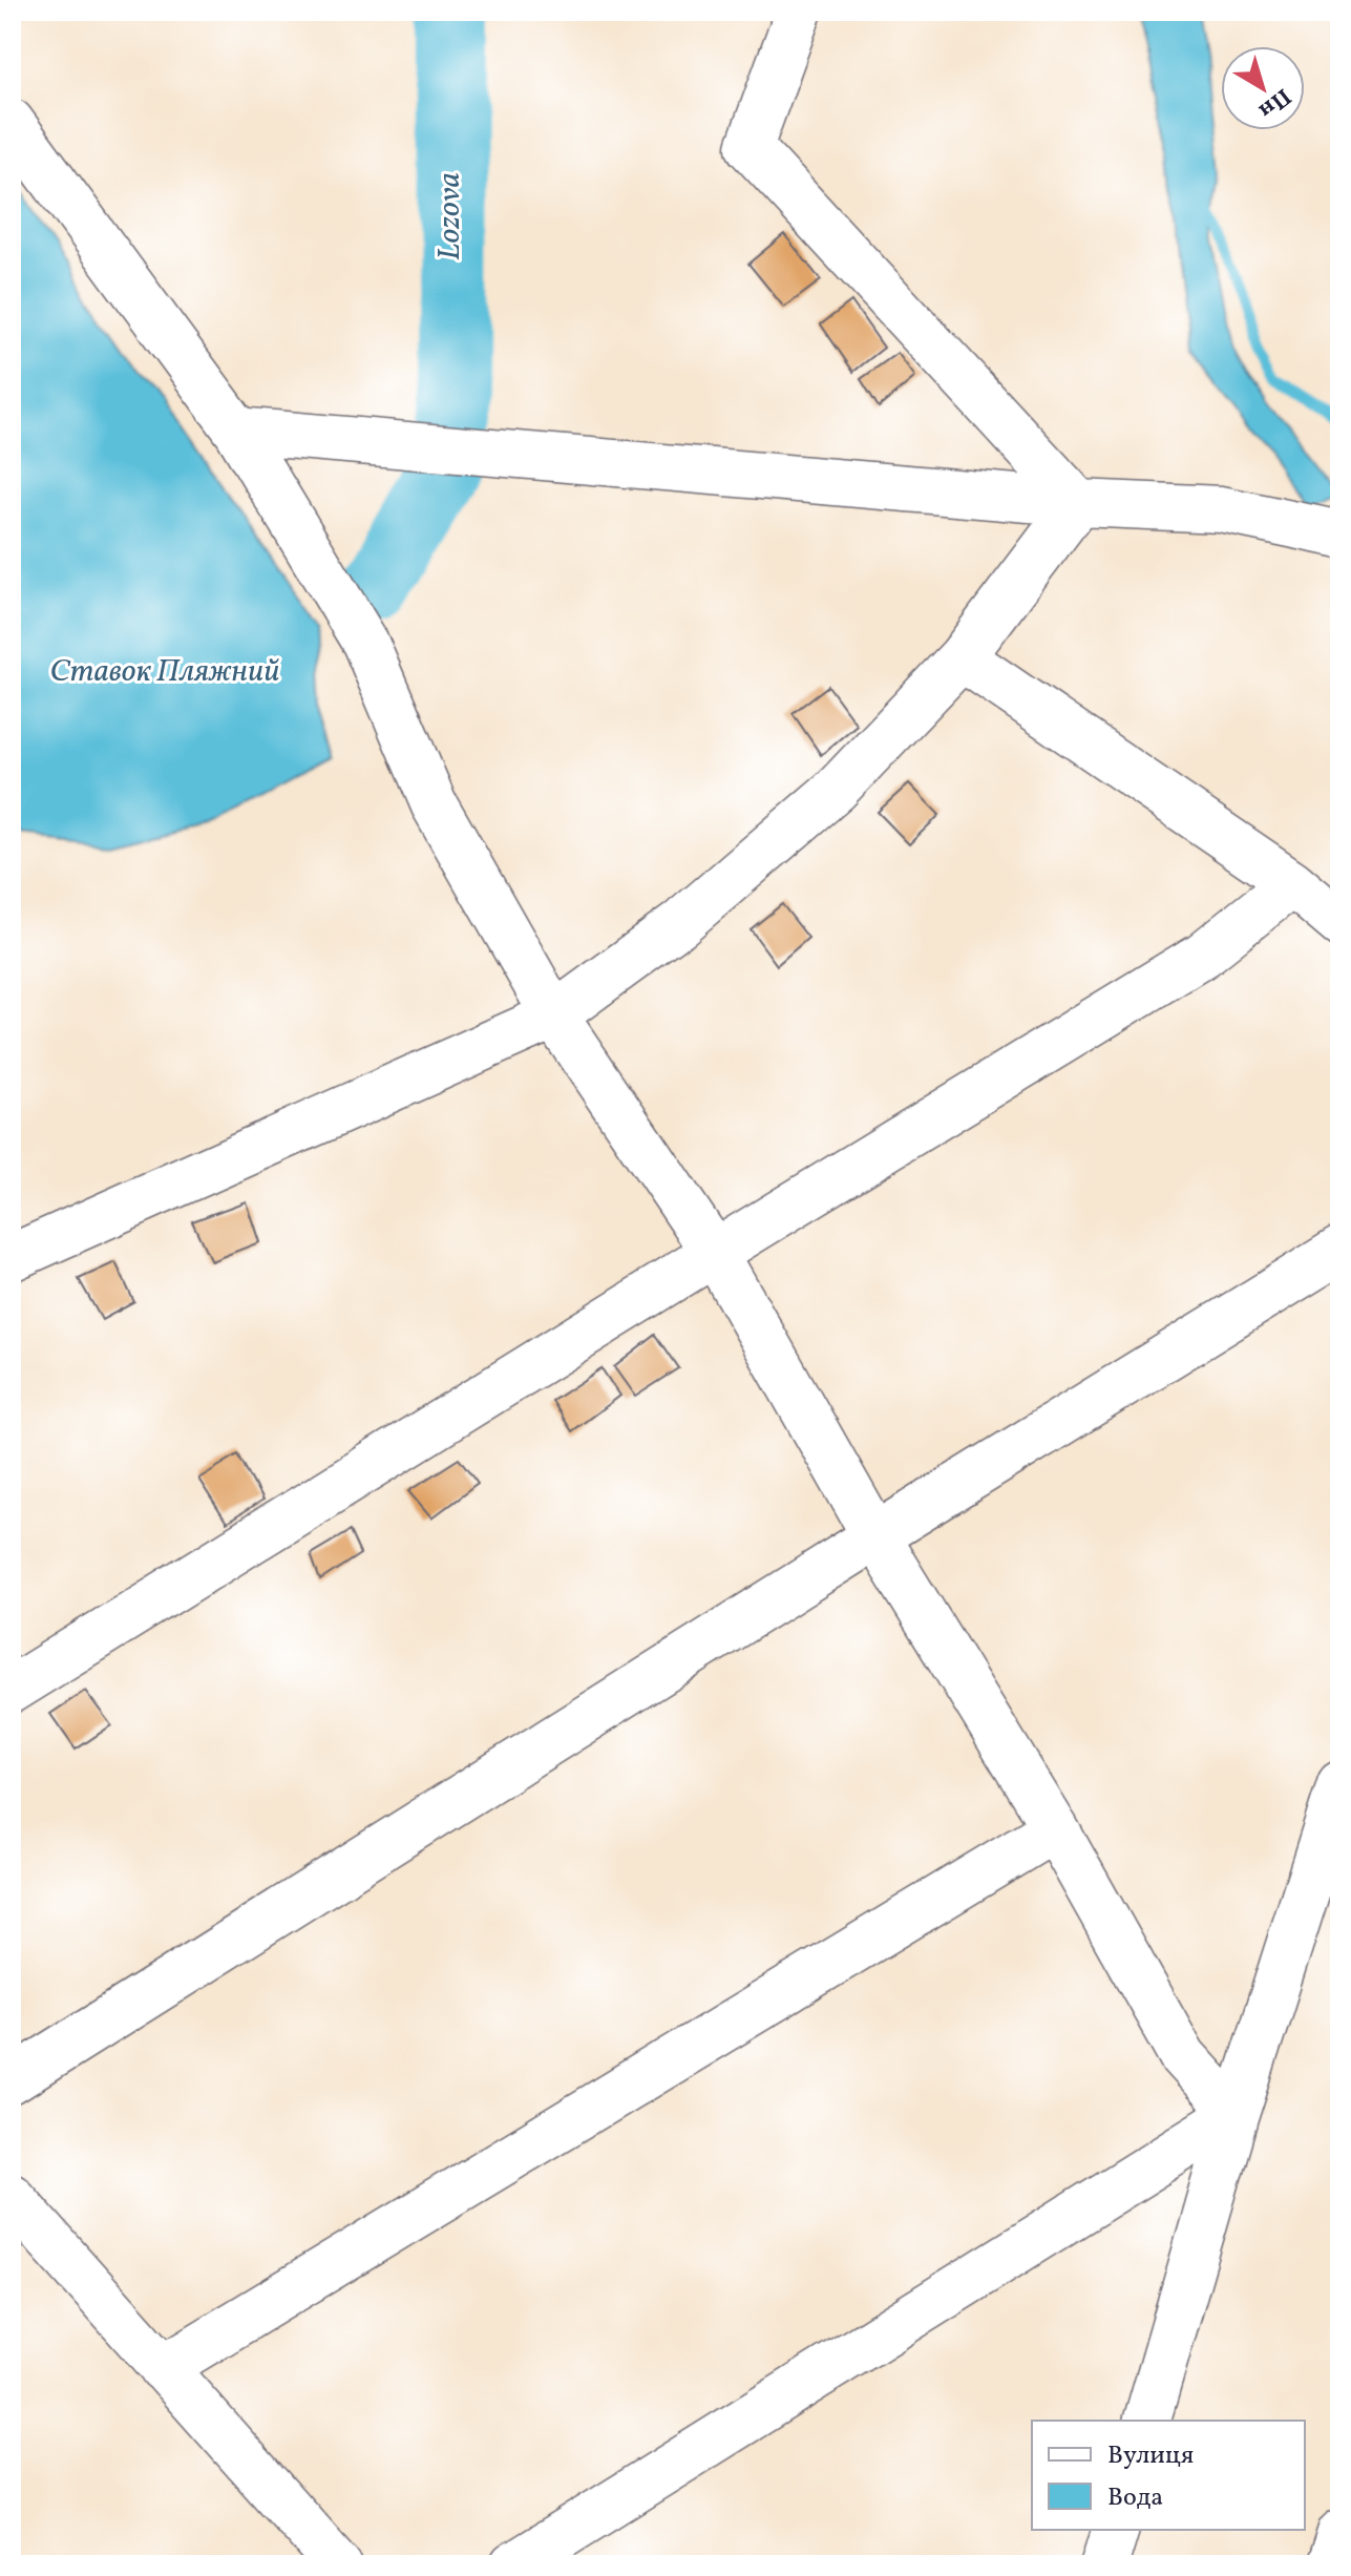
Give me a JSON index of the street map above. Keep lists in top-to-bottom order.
{
  "water": ["Lozova", "Ставок Пляжний"],
  "legend": ["Вулиця", "Вода"],
  "north": "bottom right"
}
